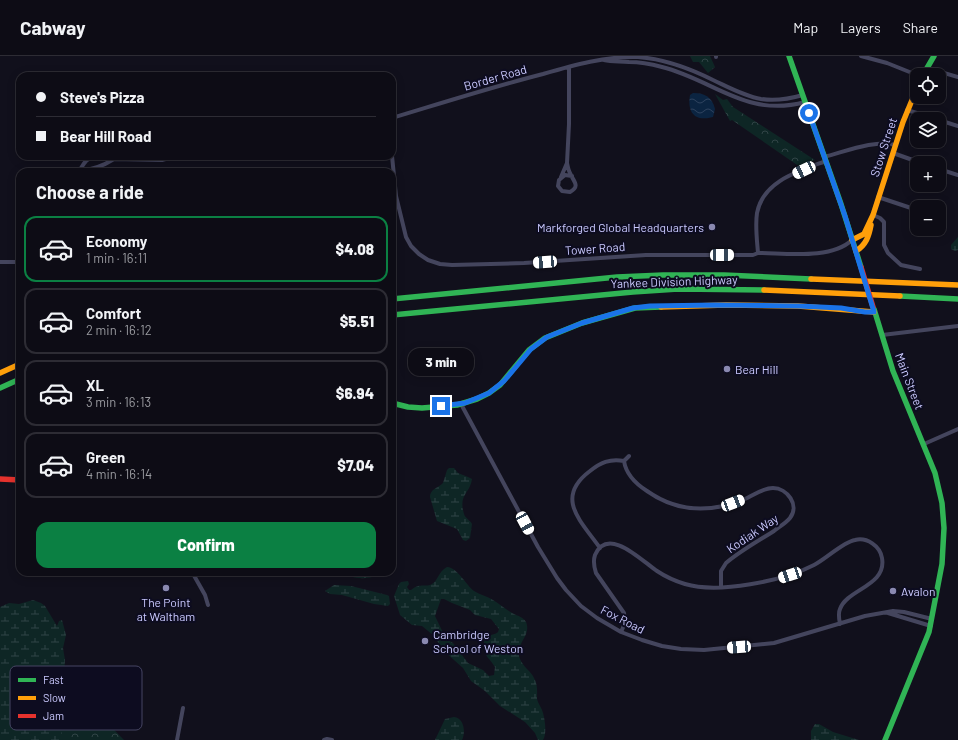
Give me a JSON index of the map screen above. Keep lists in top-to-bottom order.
{
  "streets": {
    "main road": ["Stow Street", "Yankee Division Highway", "Main Street"],
    "street": [
      "Border Road",
      "Tower Road",
      "Kodiak Way",
      "Fox Road"
    ]
  },
  "crossings": [
    ["Border Road", "Main Street"],
    ["Stow Street", "Tower Road"],
    ["Stow Street", "Main Street"],
    ["Tower Road", "Main Street"],
    ["Main Street", "Fox Road"]
  ],
  "places": [
    "Markforged Global Headquarters",
    "Bear Hill",
    "The Point at Waltham",
    "Avalon",
    "Cambridge School of Weston"
  ],
  "legend": ["Fast", "Slow", "Jam"],
  "page": {
    "header": "Cabway",
    "nav": ["Map", "Layers", "Share"],
    "map_buttons": ["+", "−"],
    "banner": ["Steve's Pizza", "Bear Hill Road"],
    "heading": "Choose a ride",
    "list": [
      {
        "name": "Economy",
        "note": "1 min · 16:11",
        "value": "$4.08"
      },
      {
        "name": "Comfort",
        "note": "2 min · 16:12",
        "value": "$5.51"
      },
      {
        "name": "XL",
        "note": "3 min · 16:13",
        "value": "$6.94"
      },
      {
        "name": "Green",
        "note": "4 min · 16:14",
        "value": "$7.04"
      }
    ],
    "bubble": "3 min",
    "buttons": "Confirm"
  }
}
